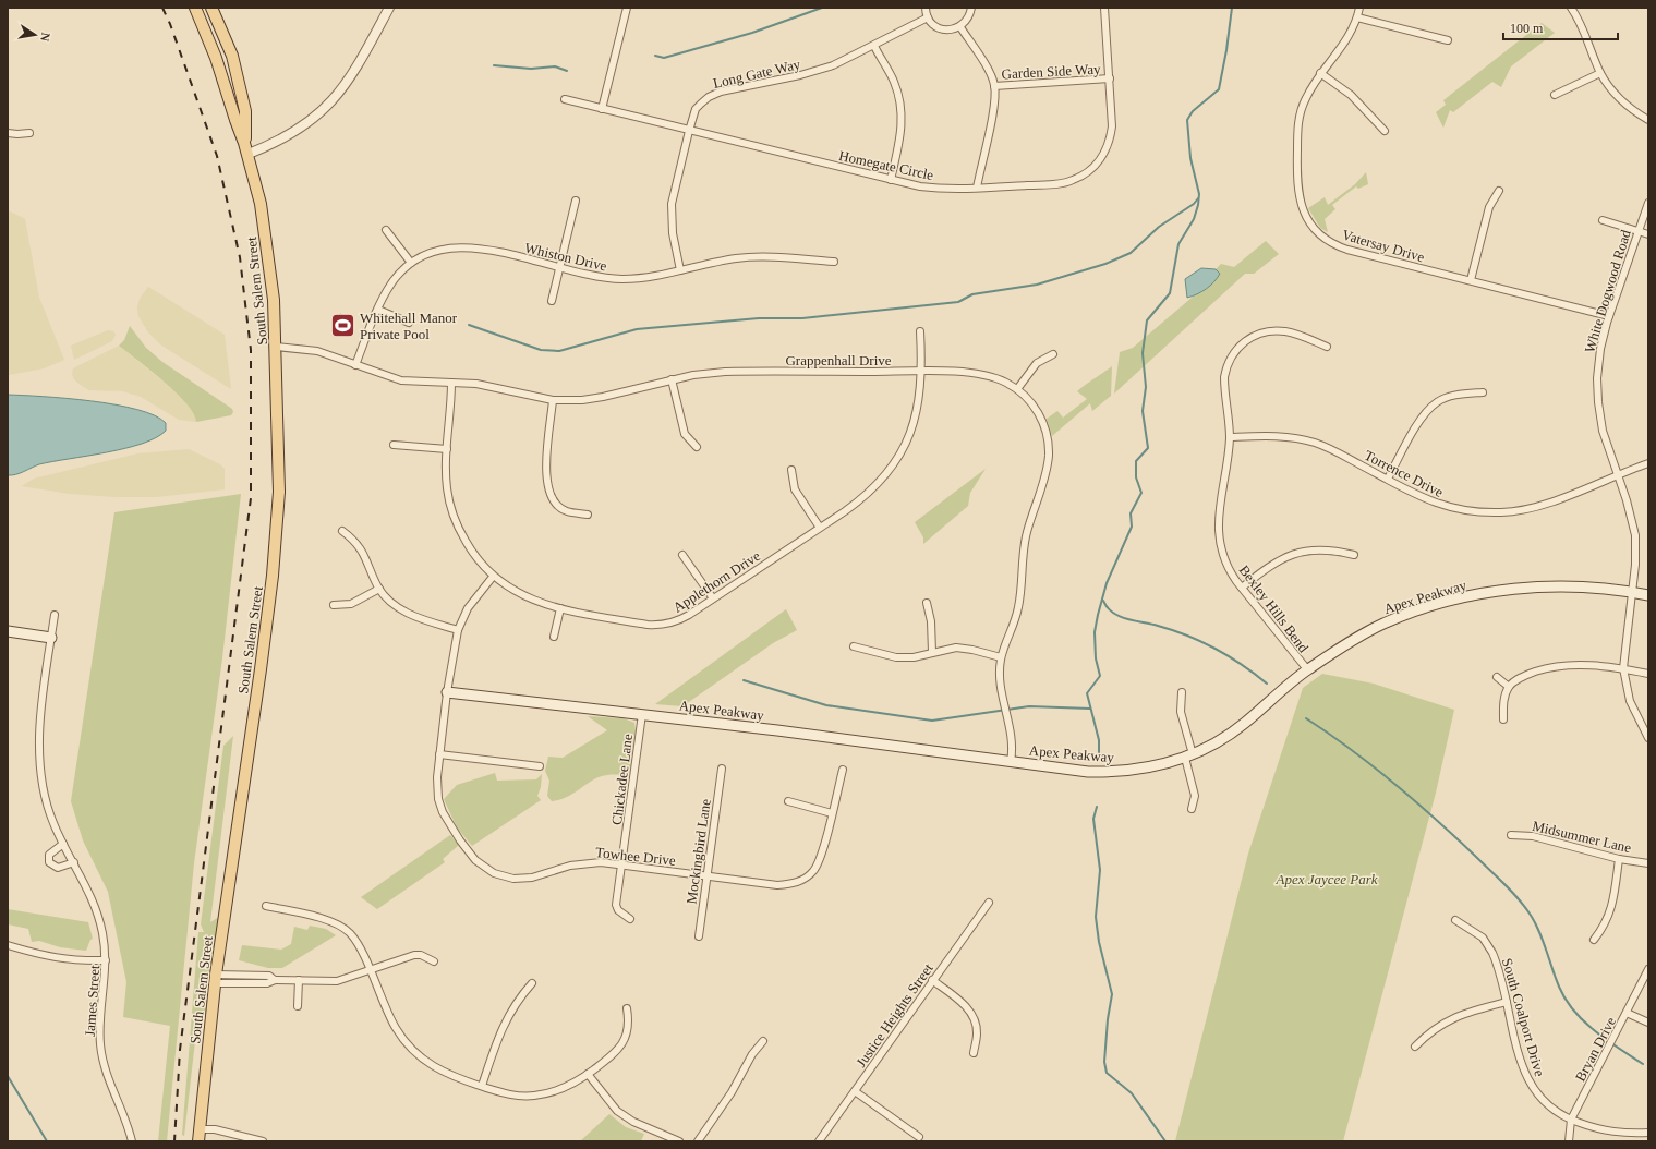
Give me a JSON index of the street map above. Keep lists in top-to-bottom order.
{
  "streets": {
    "main road": ["South Salem Street", "Apex Peakway"],
    "street": [
      "Garden Side Way",
      "Long Gate Way",
      "Homegate Circle",
      "Vatersay Drive",
      "Whiston Drive",
      "White Dogwood Road",
      "Grappenhall Drive",
      "Torrence Drive",
      "Applethorn Drive",
      "Bexley Hills Bend",
      "Chickadee Lane",
      "Midsummer Lane",
      "Mockingbird Lane",
      "Towhee Drive",
      "James Street",
      "Justice Heights Street",
      "South Coalport Drive",
      "Bryan Drive"
    ]
  },
  "crossings": [
    ["Garden Side Way", "Homegate Circle"],
    ["Long Gate Way", "Homegate Circle"],
    ["Long Gate Way", "Whiston Drive"],
    ["Vatersay Drive", "White Dogwood Road"],
    ["Whiston Drive", "Grappenhall Drive"],
    ["South Salem Street", "Grappenhall Drive"],
    ["White Dogwood Road", "Torrence Drive"],
    ["White Dogwood Road", "Apex Peakway"],
    ["Grappenhall Drive", "Applethorn Drive"],
    ["Grappenhall Drive", "Apex Peakway"],
    ["Torrence Drive", "Bexley Hills Bend"],
    ["Applethorn Drive", "Towhee Drive"],
    ["Apex Peakway", "Bexley Hills Bend"],
    ["Apex Peakway", "Chickadee Lane"],
    ["Apex Peakway", "Towhee Drive"],
    ["Chickadee Lane", "Towhee Drive"],
    ["Mockingbird Lane", "Towhee Drive"],
    ["South Coalport Drive", "Bryan Drive"]
  ],
  "parks": ["Apex Jaycee Park"],
  "places": {
    "sports": ["Whitehall Manor Private Pool"]
  },
  "scale_bar": "100 m",
  "north": "right"
}
